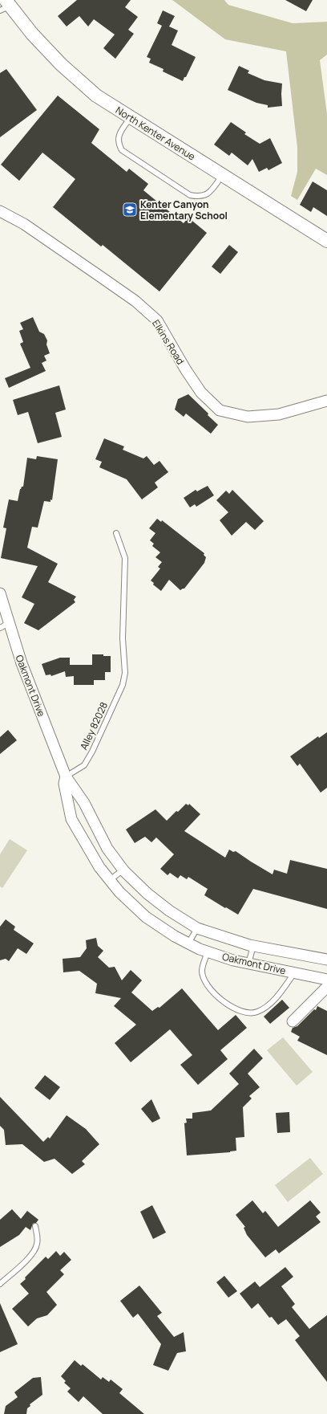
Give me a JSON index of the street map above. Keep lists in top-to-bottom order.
{
  "streets": {
    "street": ["North Kenter Avenue", "Elkins Road", "Oakmont Drive"],
    "lane": ["Alley 82028"]
  },
  "crossings": [
    ["Oakmont Drive", "Alley 82028"]
  ],
  "places": {
    "school or university": ["Kenter Canyon Elementary School"]
  }
}
